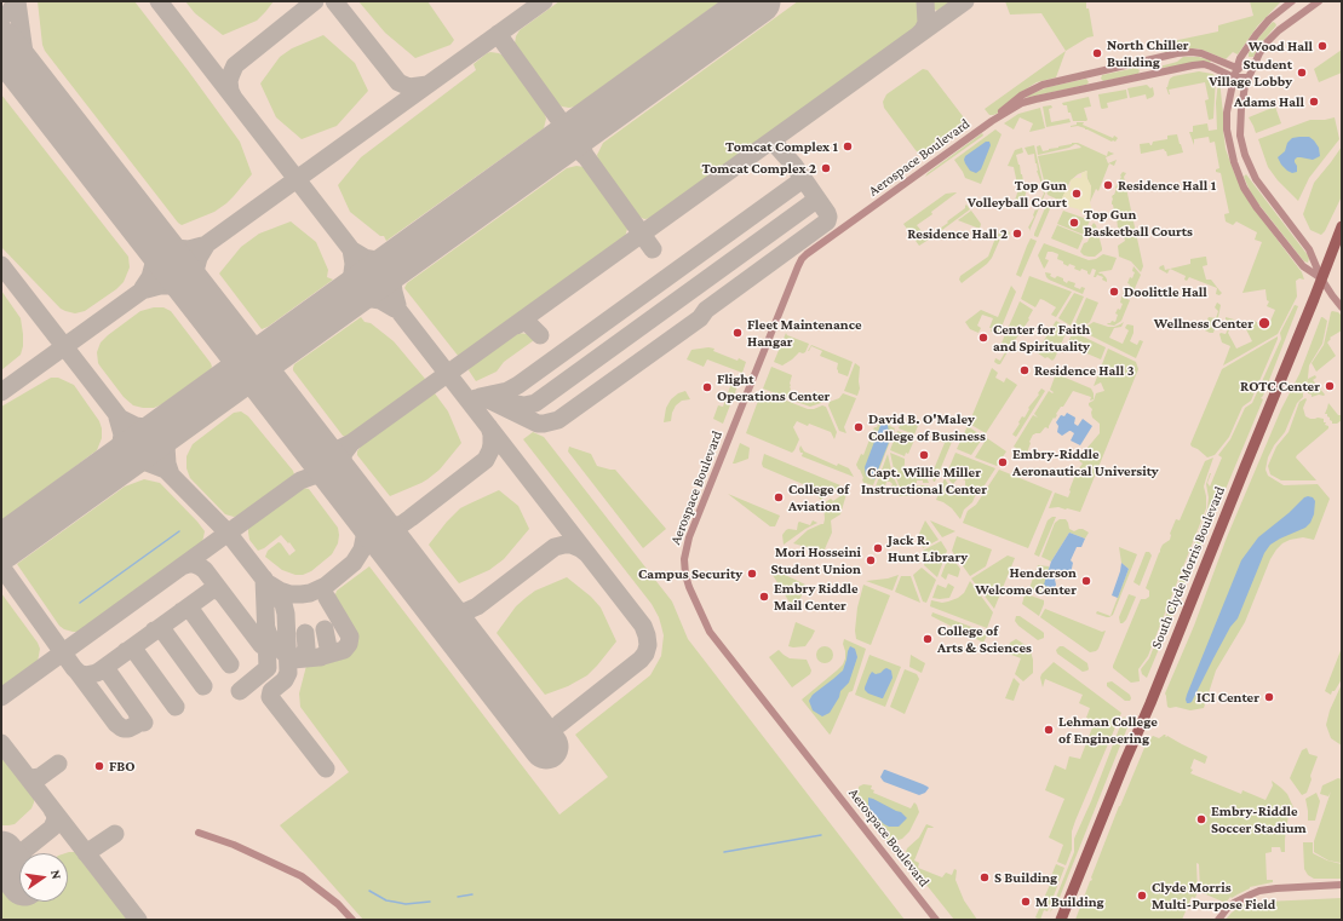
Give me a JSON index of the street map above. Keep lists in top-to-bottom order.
{
  "streets": {
    "main road": ["South Clyde Morris Boulevard"],
    "street": ["Aerospace Boulevard"]
  },
  "places": [
    "Wood Hall",
    "North Chiller Building",
    "Student Village Lobby",
    "Adams Hall",
    "Tomcat Complex 1",
    "Tomcat Complex 2",
    "Residence Hall 1",
    "Top Gun Volleyball Court",
    "Top Gun Basketball Courts",
    "Residence Hall 2",
    "Doolittle Hall",
    "Wellness Center",
    "Fleet Maintenance Hangar",
    "Center for Faith and Spirituality",
    "Residence Hall 3",
    "ROTC Center",
    "Flight Operations Center",
    "David B. O'Maley College of Business",
    "Capt. Willie Miller Instructional Center",
    "Embry-Riddle Aeronautical University",
    "College of Aviation",
    "Jack R. Hunt Library",
    "Mori Hosseini Student Union",
    "Campus Security",
    "Henderson Welcome Center",
    "Embry Riddle Mail Center",
    "College of Arts & Sciences",
    "ICI Center",
    "Lehman College of Engineering",
    "FBO",
    "Embry-Riddle Soccer Stadium",
    "S Building",
    "Clyde Morris Multi-Purpose Field",
    "M Building"
  ],
  "north": "right"
}
